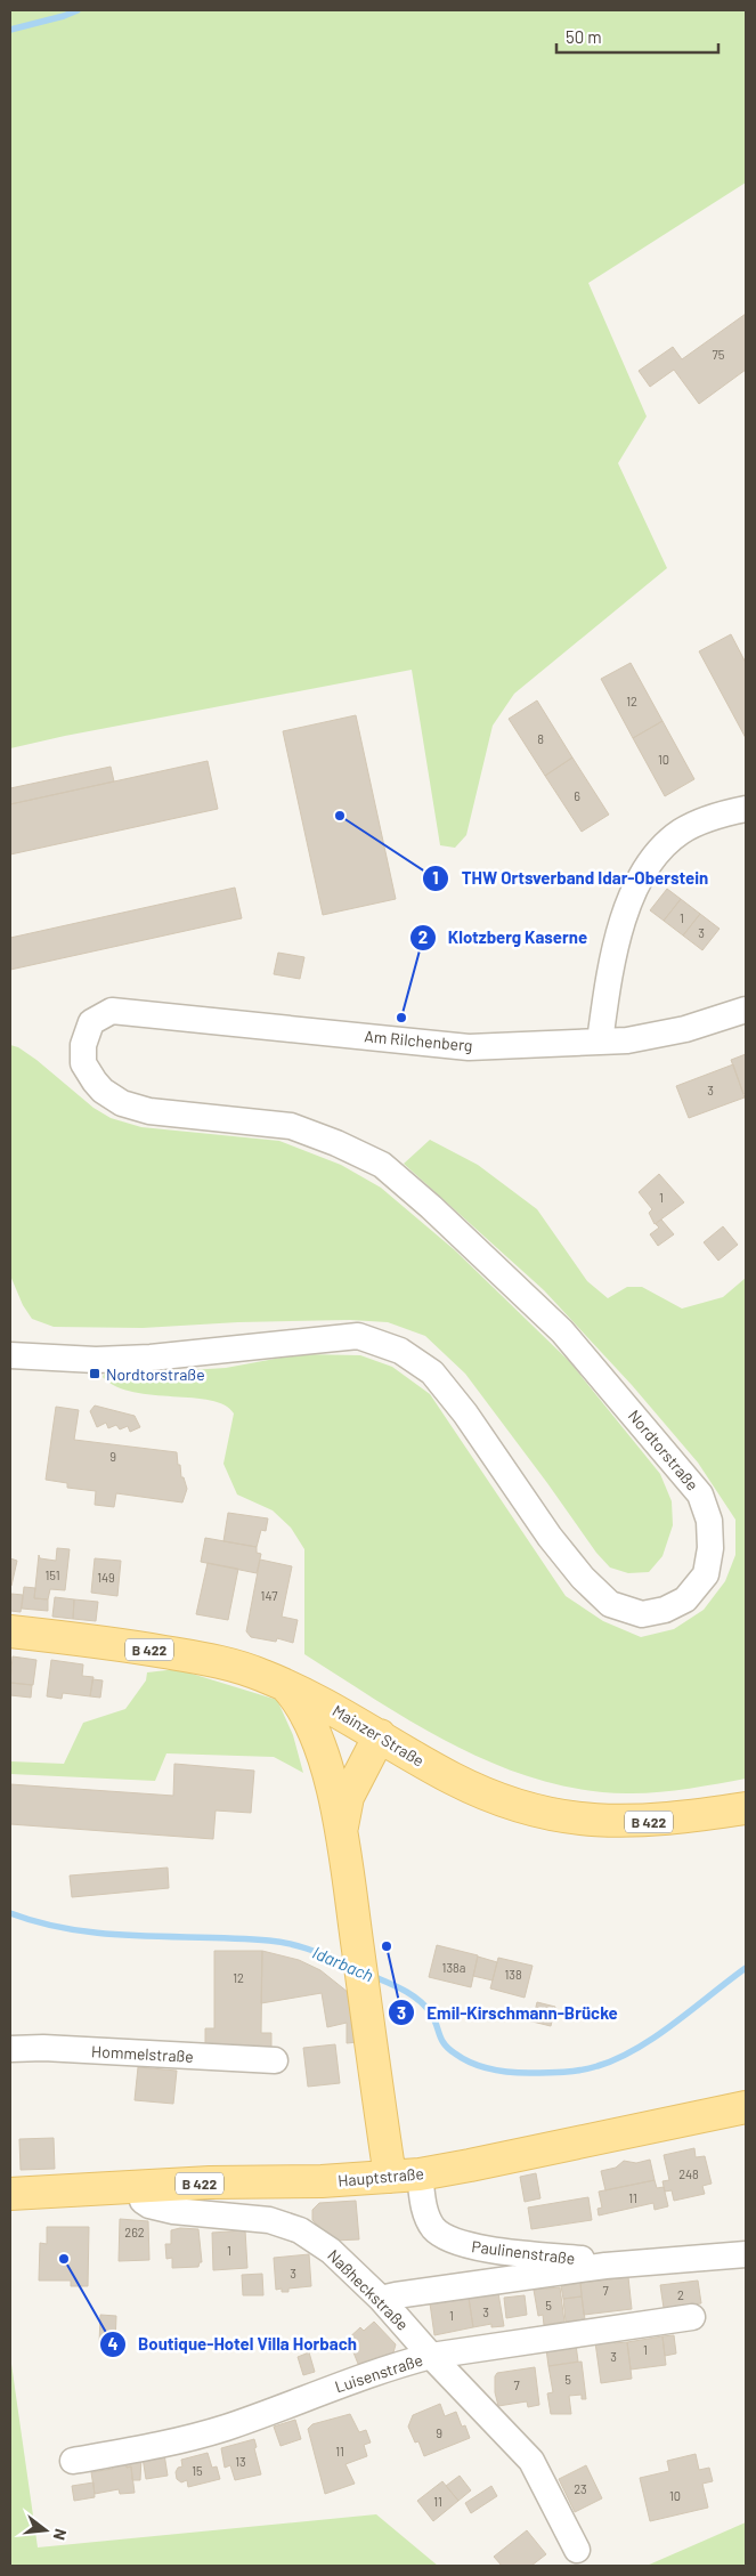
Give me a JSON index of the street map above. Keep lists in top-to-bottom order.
{
  "streets": {
    "main road": ["B 422", "Mainzer Straße", "Hauptstraße"],
    "street": [
      "Am Rilchenberg",
      "Nordtorstraße",
      "Hommelstraße",
      "Paulinenstraße",
      "Naßheckstraße",
      "Luisenstraße"
    ]
  },
  "crossings": [
    ["Am Rilchenberg", "Nordtorstraße"],
    ["Hauptstraße", "Paulinenstraße"],
    ["Hauptstraße", "Naßheckstraße"],
    ["Paulinenstraße", "Naßheckstraße"],
    ["Naßheckstraße", "Luisenstraße"]
  ],
  "water": ["Idarbach"],
  "places": {
    "other": [
      "THW Ortsverband Idar-Oberstein",
      "Klotzberg Kaserne",
      "Emil-Kirschmann-Brücke",
      "Boutique-Hotel Villa Horbach"
    ],
    "transit": ["Nordtorstraße"]
  },
  "house_numbers": [
    "75",
    "12",
    "8",
    "10",
    "6",
    "1",
    "3",
    "3",
    "1",
    "9",
    "151",
    "149",
    "147",
    "138a",
    "138",
    "12",
    "248",
    "11",
    "262",
    "1",
    "3",
    "7",
    "2",
    "5",
    "3",
    "1",
    "1",
    "3",
    "5",
    "7",
    "9",
    "11",
    "13",
    "15",
    "23",
    "10",
    "11"
  ],
  "scale_bar": "50 m",
  "north": "right"
}
